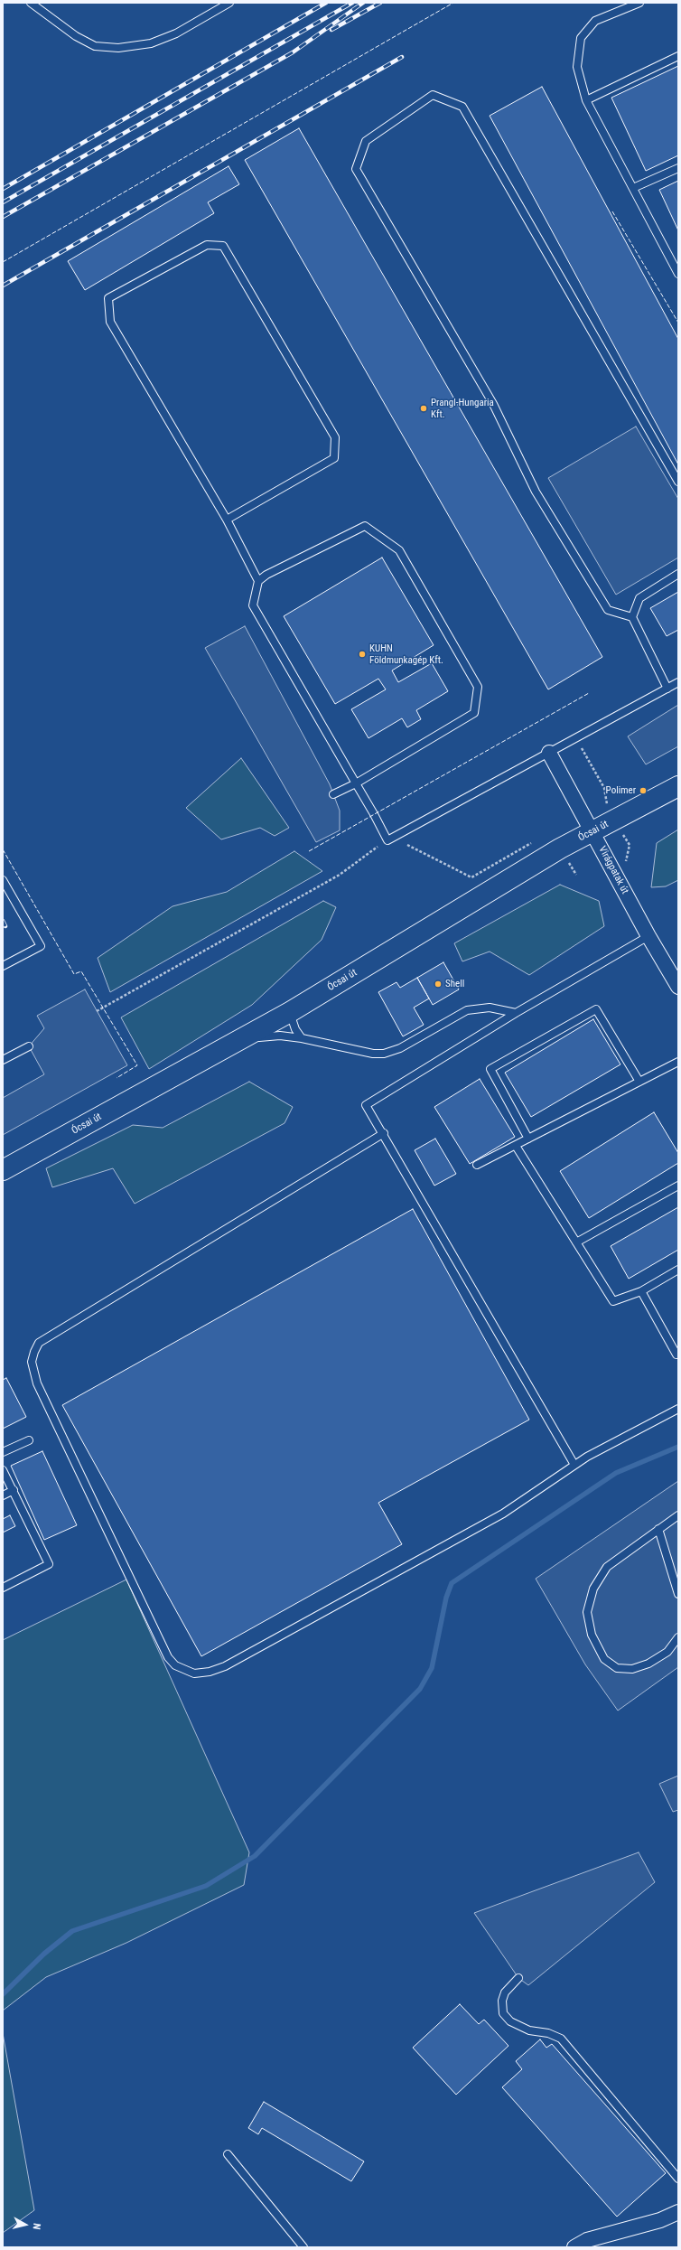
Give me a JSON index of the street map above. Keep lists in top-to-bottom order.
{
  "streets": {
    "main road": ["Ócsai út"],
    "street": ["Virágpatak út"]
  },
  "crossings": [
    ["Ócsai út", "Virágpatak út"]
  ],
  "places": [
    "Prangl-Hungaria Kft.",
    "KUHN Földmunkagép Kft.",
    "Polimer",
    "Shell"
  ],
  "north": "right"
}
